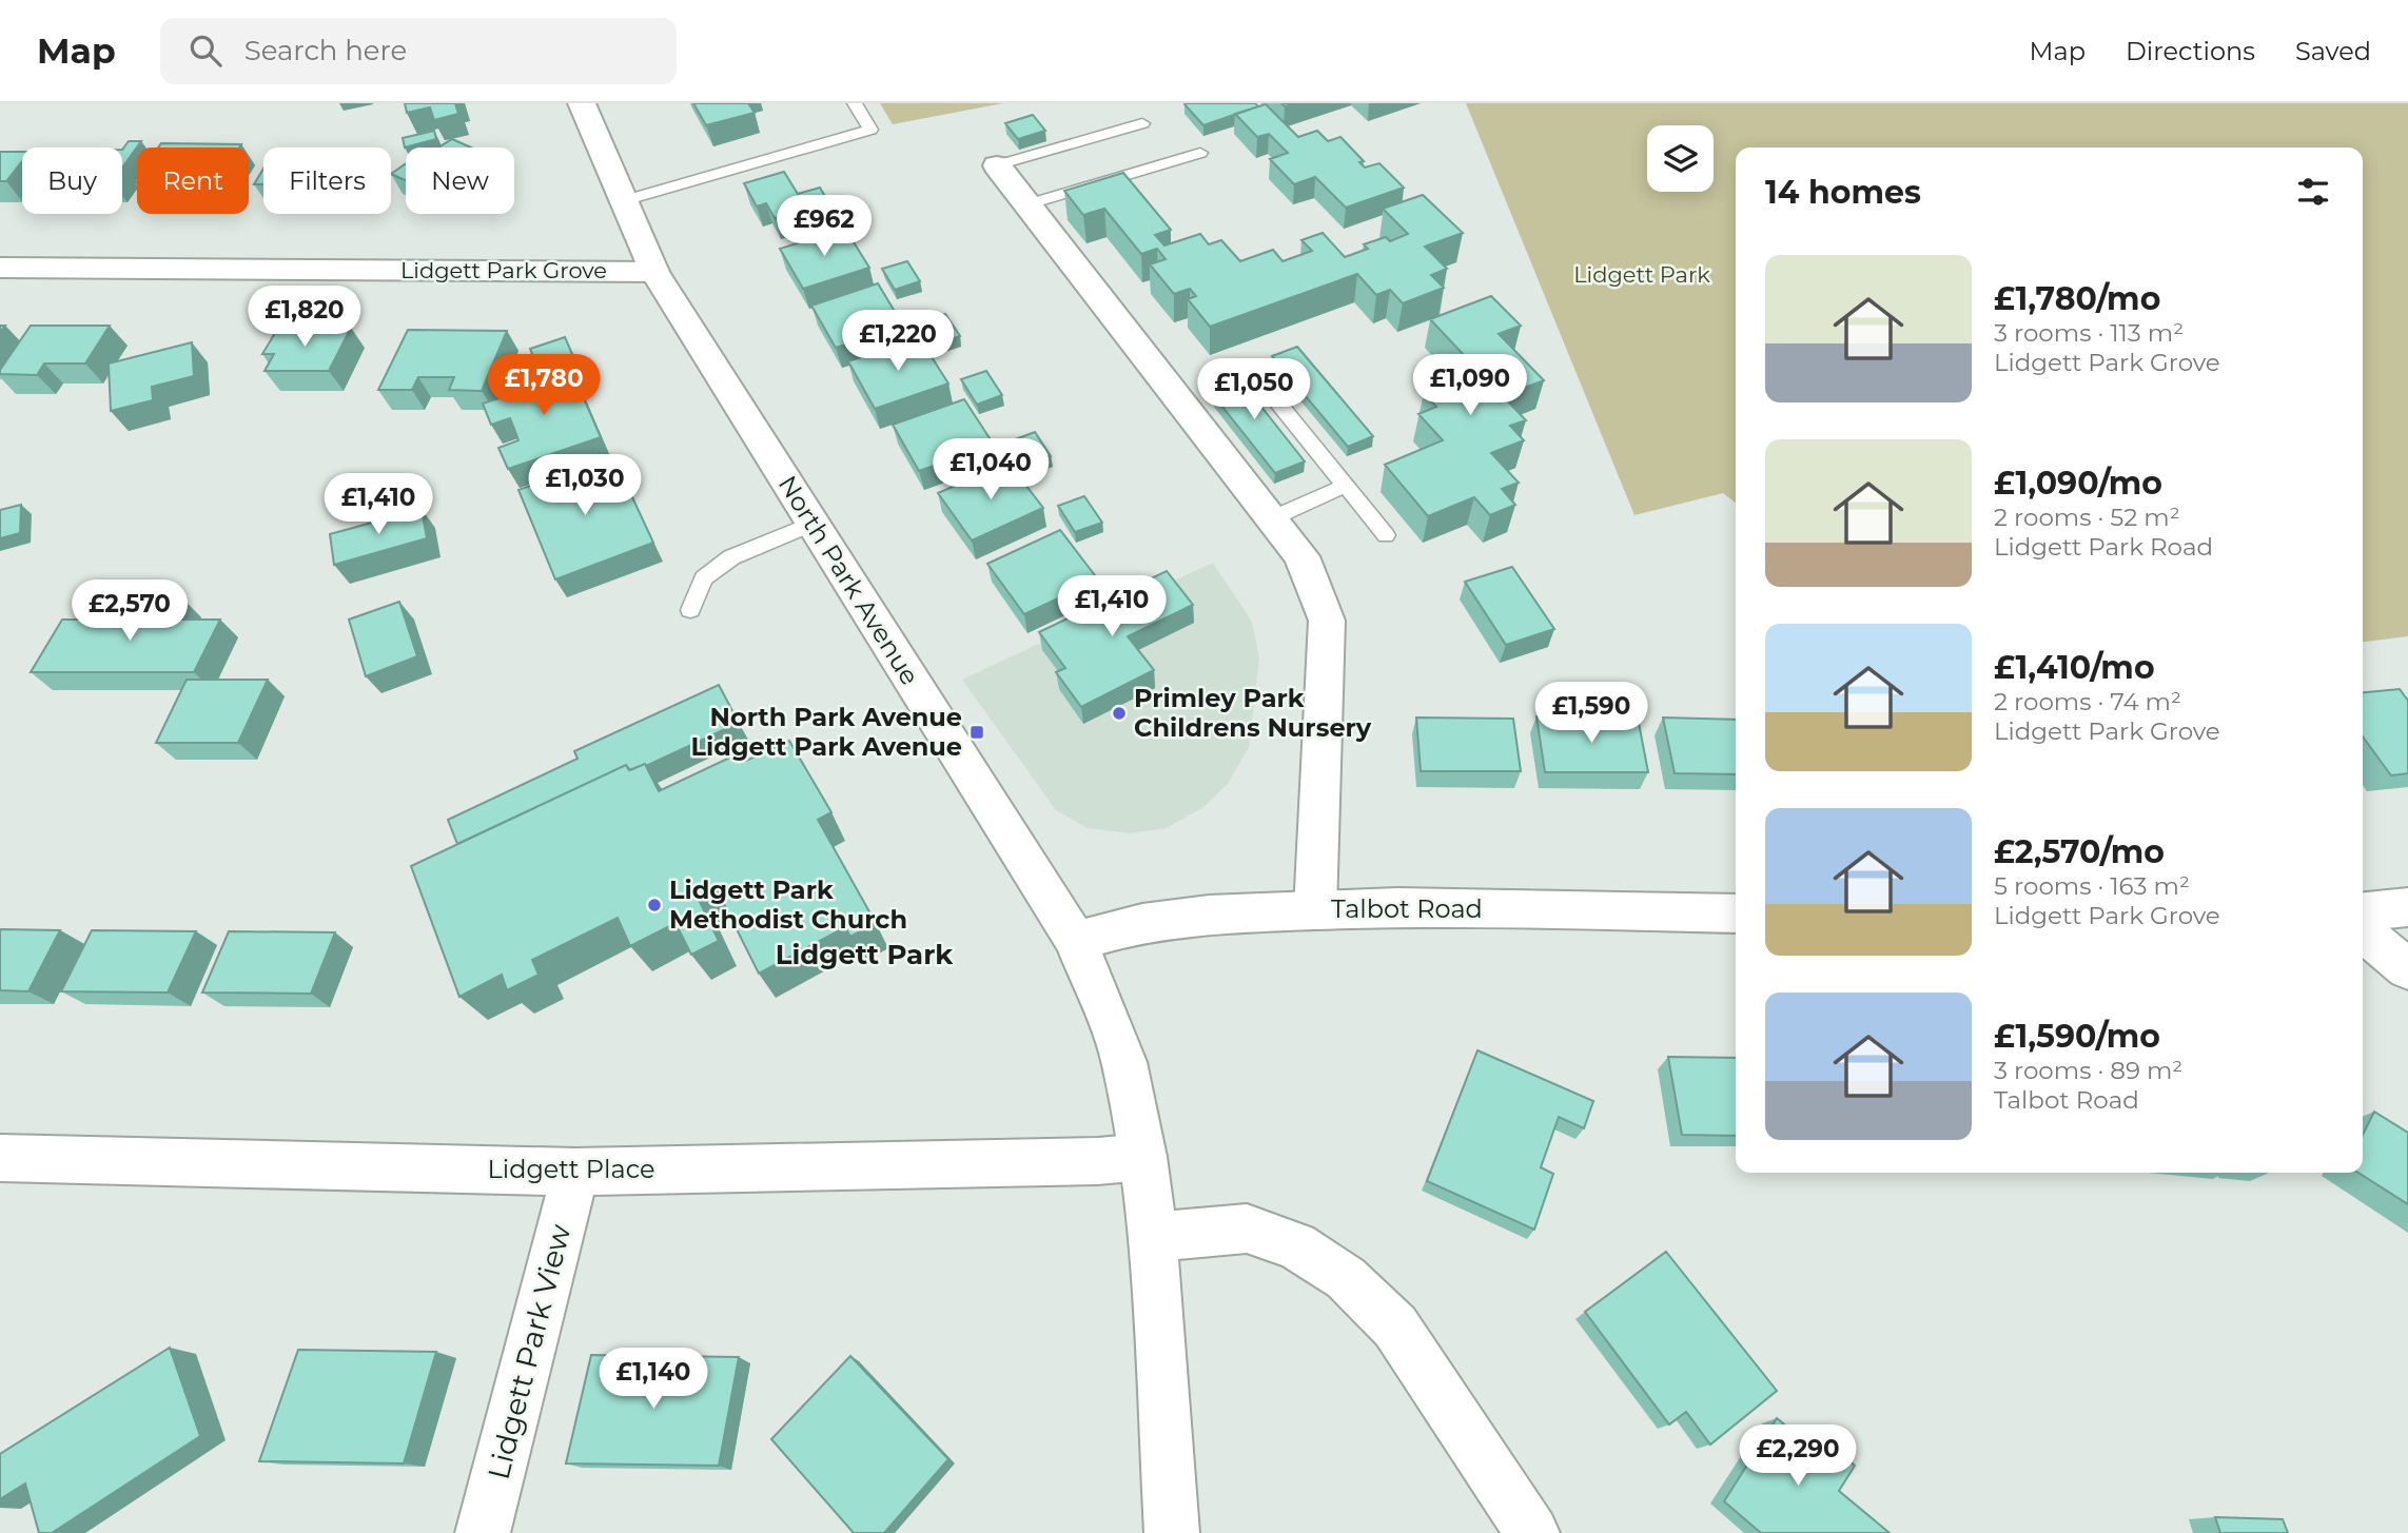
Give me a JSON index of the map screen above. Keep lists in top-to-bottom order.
{
  "streets": {
    "street": [
      "Lidgett Park Grove",
      "North Park Avenue",
      "Talbot Road",
      "Lidgett Place",
      "Lidgett Park View"
    ]
  },
  "crossings": [
    ["Lidgett Park Grove", "North Park Avenue"],
    ["North Park Avenue", "Talbot Road"],
    ["North Park Avenue", "Lidgett Place"],
    ["Lidgett Place", "Lidgett Park View"]
  ],
  "districts": ["Lidgett Park"],
  "parks": ["Lidgett Park"],
  "places": {
    "other": ["Primley Park Childrens Nursery", "Lidgett Park Methodist Church"],
    "transit": ["North Park Avenue Lidgett Park Avenue"]
  },
  "page": {
    "header": "Map",
    "search": "Search here",
    "nav": ["Map", "Directions", "Saved"],
    "chip": [
      "Buy",
      "Rent",
      "Filters",
      "New"
    ],
    "heading": "14 homes",
    "price": [
      "£962",
      "£1,820",
      "£1,220",
      "£1,780",
      "£1,090",
      "£1,050",
      "£1,040",
      "£1,030",
      "£1,410",
      "£1,410",
      "£2,570",
      "£1,590",
      "£1,140",
      "£2,290"
    ],
    "list": [
      {
        "name": "£1,780/mo",
        "note": "3 rooms · 113 m² · Lidgett Park Grove"
      },
      {
        "name": "£1,090/mo",
        "note": "2 rooms · 52 m² · Lidgett Park Road"
      },
      {
        "name": "£1,410/mo",
        "note": "2 rooms · 74 m² · Lidgett Park Grove"
      },
      {
        "name": "£2,570/mo",
        "note": "5 rooms · 163 m² · Lidgett Park Grove"
      },
      {
        "name": "£1,590/mo",
        "note": "3 rooms · 89 m² · Talbot Road"
      }
    ]
  }
}
